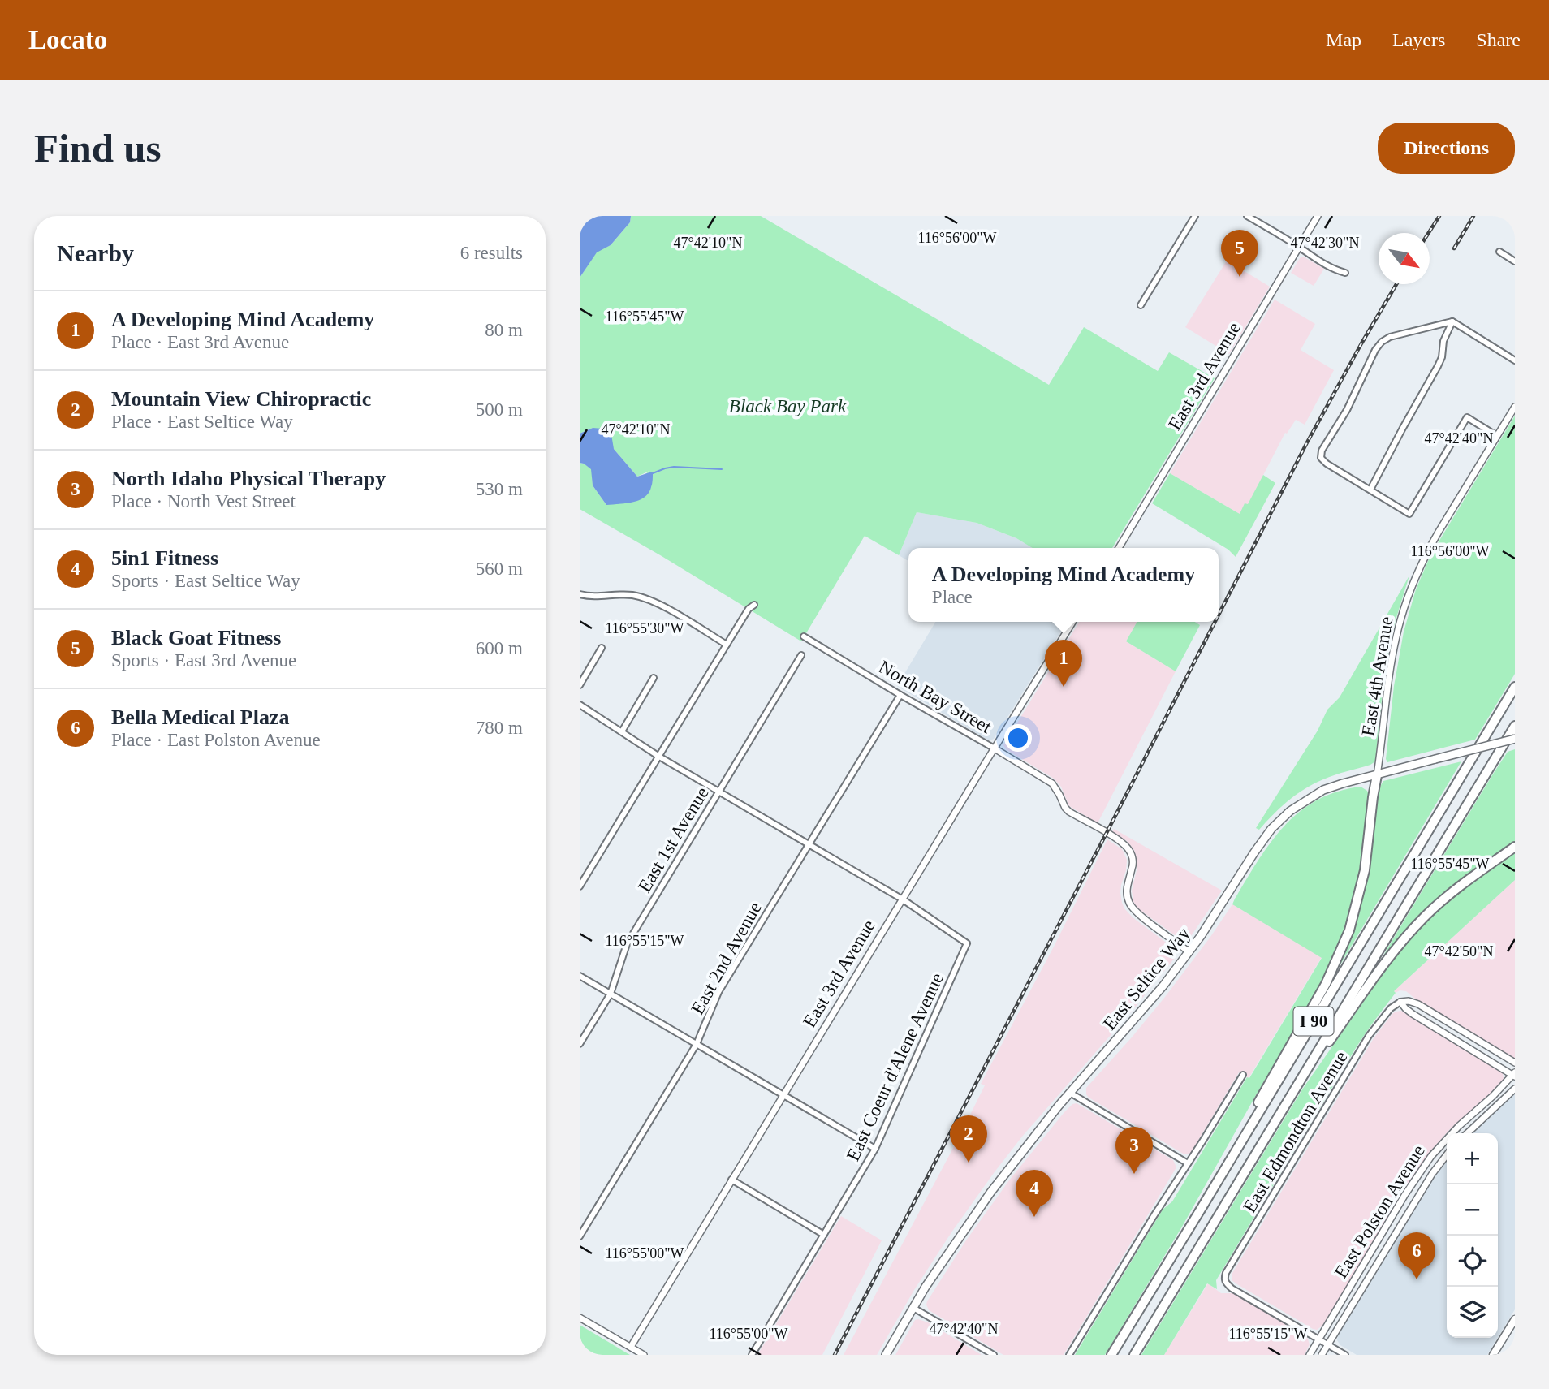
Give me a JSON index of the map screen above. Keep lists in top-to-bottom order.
{
  "streets": {
    "highway": ["I 90"],
    "main road": ["East Seltice Way"],
    "street": [
      "East 3rd Avenue",
      "East 4th Avenue",
      "North Bay Street",
      "East 1st Avenue",
      "East 2nd Avenue",
      "East Coeur d'Alene Avenue",
      "East Edmondton Avenue",
      "East Polston Avenue"
    ]
  },
  "crossings": [
    ["East 3rd Avenue", "North Bay Street"],
    ["East 3rd Avenue", "East Coeur d'Alene Avenue"],
    ["East 4th Avenue", "East Seltice Way"],
    ["North Bay Street", "East 2nd Avenue"],
    ["North Bay Street", "East Seltice Way"],
    ["East Edmondton Avenue", "East Polston Avenue"]
  ],
  "parks": ["Black Bay Park"],
  "north": "bottom right",
  "page": {
    "header": "Locato",
    "nav": ["Map", "Layers", "Share"],
    "buttons": "Directions",
    "title": "Find us",
    "heading": ["Nearby", "6 results"],
    "pins": [
      "5",
      "1",
      "2",
      "3",
      "4",
      "6"
    ],
    "list": [
      {
        "mark": "1",
        "name": "A Developing Mind Academy",
        "note": "Place · East 3rd Avenue",
        "value": "80 m"
      },
      {
        "mark": "2",
        "name": "Mountain View Chiropractic",
        "note": "Place · East Seltice Way",
        "value": "500 m"
      },
      {
        "mark": "3",
        "name": "North Idaho Physical Therapy",
        "note": "Place · North Vest Street",
        "value": "530 m"
      },
      {
        "mark": "4",
        "name": "5in1 Fitness",
        "note": "Sports · East Seltice Way",
        "value": "560 m"
      },
      {
        "mark": "5",
        "name": "Black Goat Fitness",
        "note": "Sports · East 3rd Avenue",
        "value": "600 m"
      },
      {
        "mark": "6",
        "name": "Bella Medical Plaza",
        "note": "Place · East Polston Avenue",
        "value": "780 m"
      }
    ],
    "popup": ["A Developing Mind Academy", "Place"],
    "map_buttons": ["+", "−"]
  },
  "coordinates": [
    "116°56'00\"W",
    "47°42'10\"N",
    "47°42'30\"N",
    "116°55'45\"W",
    "47°42'40\"N",
    "116°55'30\"W",
    "116°55'15\"W",
    "47°42'50\"N",
    "116°55'00\"W"
  ]
}
